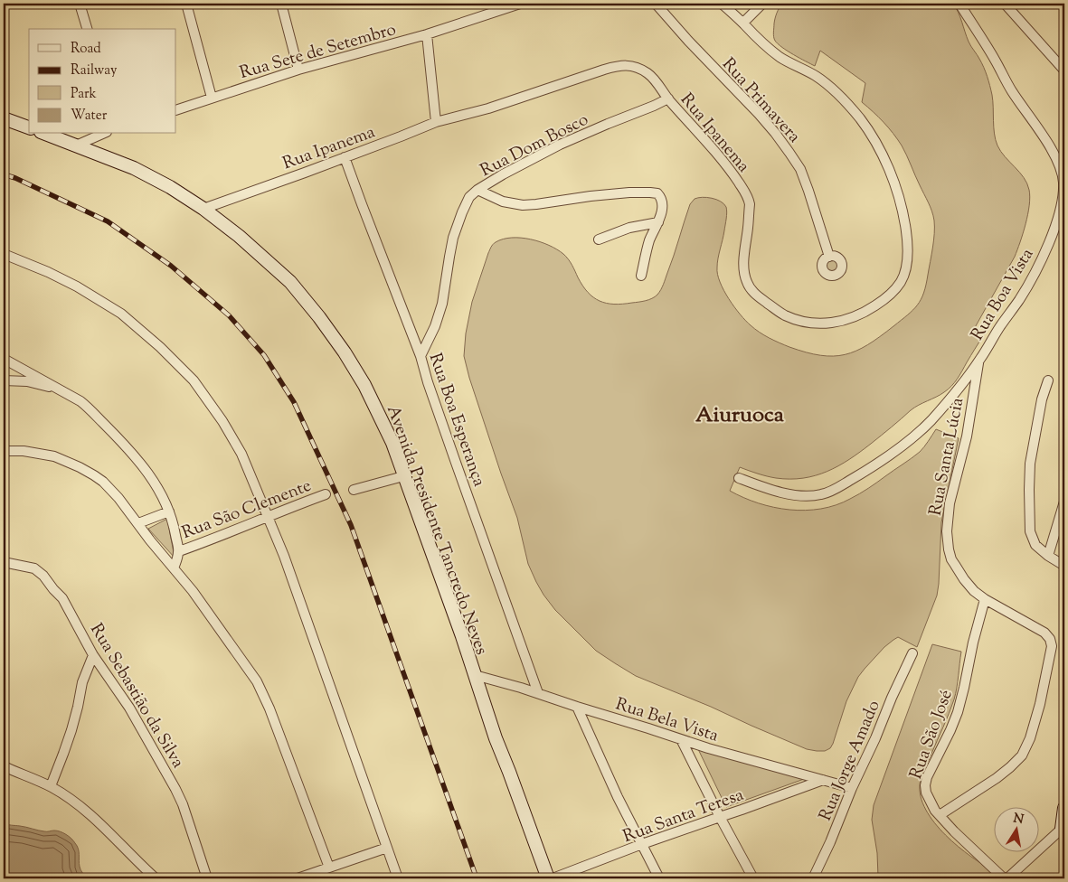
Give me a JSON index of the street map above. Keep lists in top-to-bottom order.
{
  "streets": {
    "street": [
      "Rua Sete de Setembro",
      "Rua Primavera",
      "Rua Ipanema",
      "Rua Dom Bosco",
      "Rua Boa Vista",
      "Rua Boa Esperança",
      "Rua Santa Lúcia",
      "Rua São Clemente",
      "Avenida Presidente Tancredo Neves",
      "Rua Sebastião da Silva",
      "Rua Bela Vista",
      "Rua São José",
      "Rua Jorge Amado",
      "Rua Santa Teresa"
    ]
  },
  "crossings": [
    ["Rua Ipanema", "Rua Dom Bosco"],
    ["Rua Ipanema", "Rua Boa Esperança"],
    ["Rua Ipanema", "Avenida Presidente Tancredo Neves"],
    ["Rua Dom Bosco", "Rua Boa Esperança"],
    ["Rua Boa Vista", "Rua Santa Lúcia"],
    ["Rua Boa Esperança", "Rua Bela Vista"],
    ["Rua Santa Lúcia", "Rua São José"],
    ["Avenida Presidente Tancredo Neves", "Rua Bela Vista"],
    ["Rua Bela Vista", "Rua Jorge Amado"],
    ["Rua Bela Vista", "Rua Santa Teresa"]
  ],
  "districts": ["Aiuruoca"],
  "legend": [
    "Road",
    "Railway",
    "Park",
    "Water"
  ],
  "north": "top"
}
